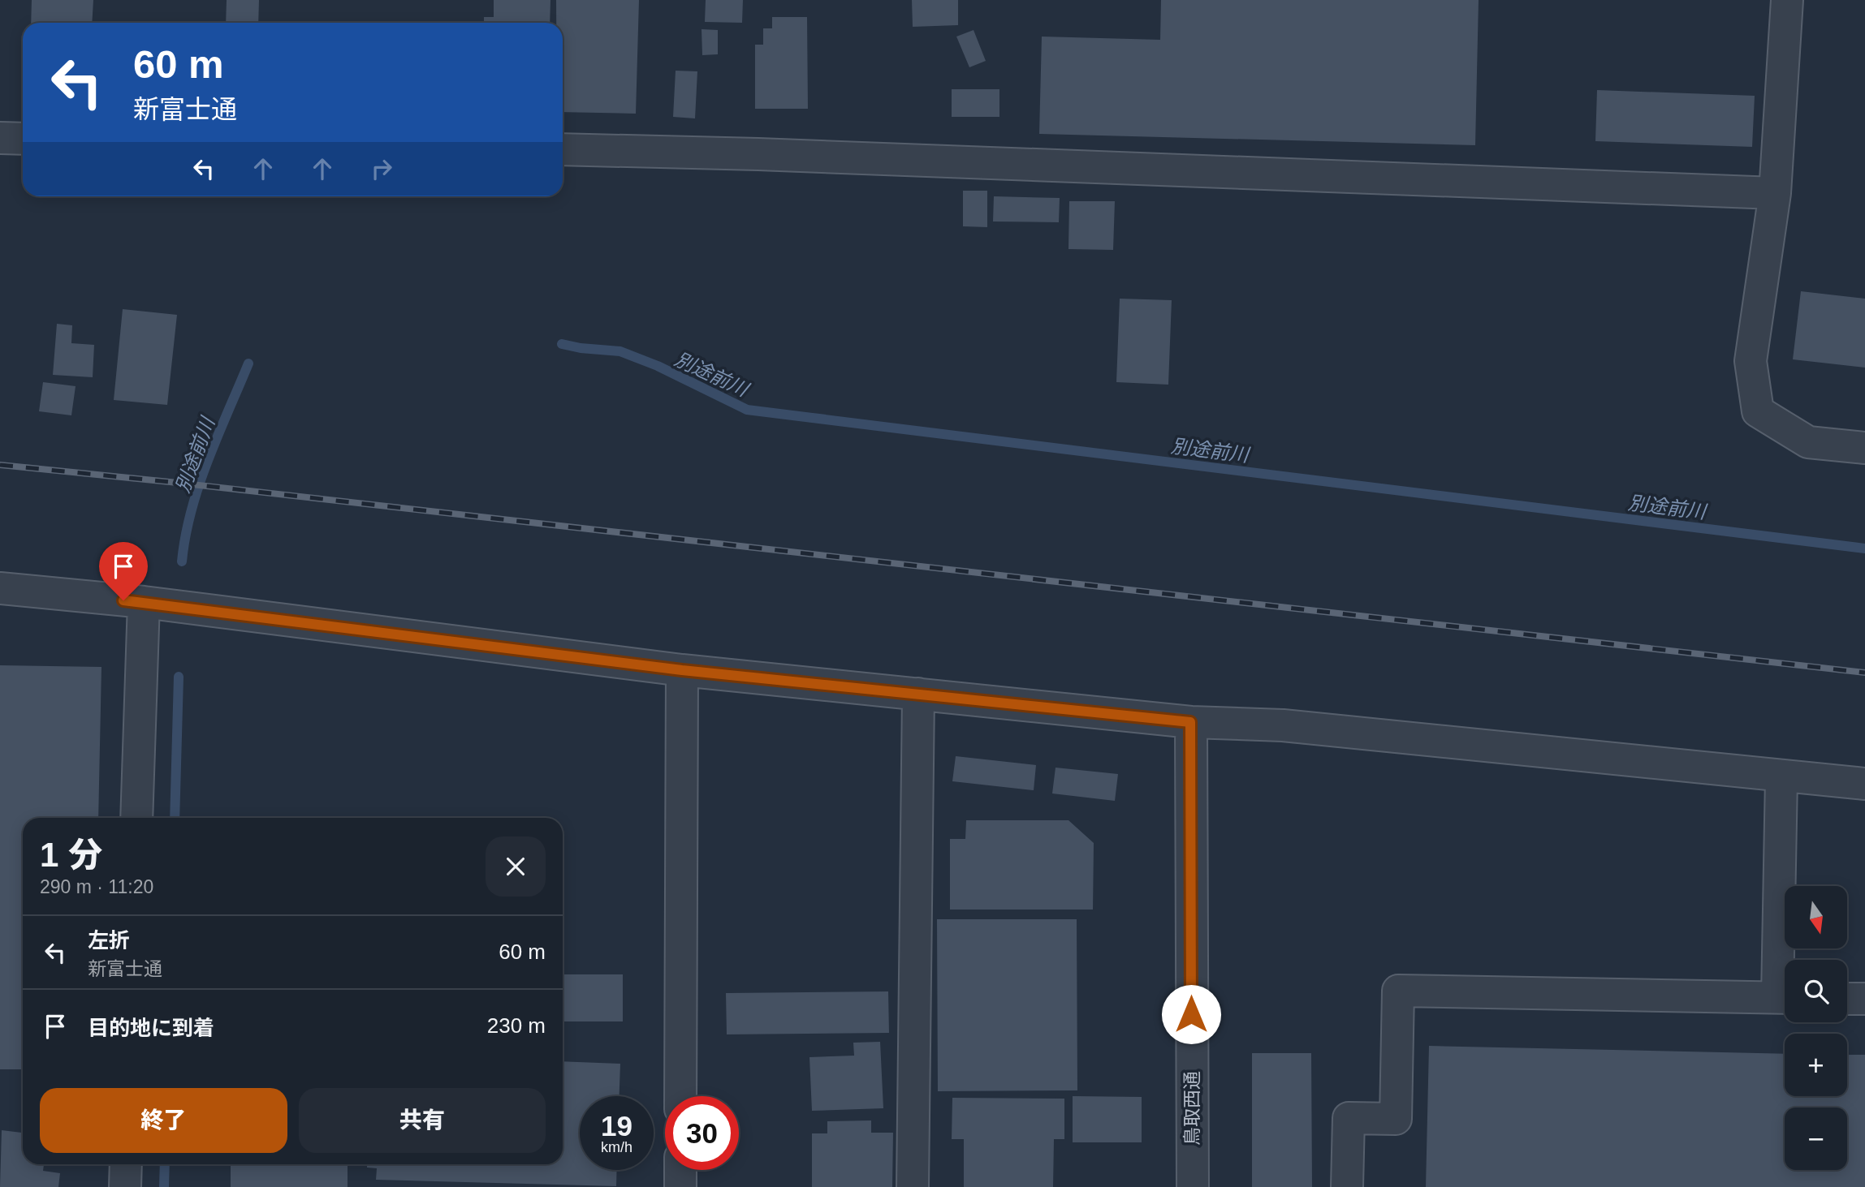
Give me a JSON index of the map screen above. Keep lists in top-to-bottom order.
{
  "streets": {
    "street": ["鳥取西通"]
  },
  "water": ["別途前川"],
  "north": "bottom",
  "page": {
    "turn": ["60 m", "新富士通"],
    "heading": ["1 分", "290 m · 11:20"],
    "map_buttons": ["+", "−"],
    "list": [
      {
        "name": "左折",
        "note": "新富士通",
        "value": "60 m"
      },
      {
        "name": "目的地に到着",
        "value": "230 m"
      }
    ],
    "buttons": ["終了", "共有"],
    "speed": "19 km/h",
    "limit": "30"
  }
}
